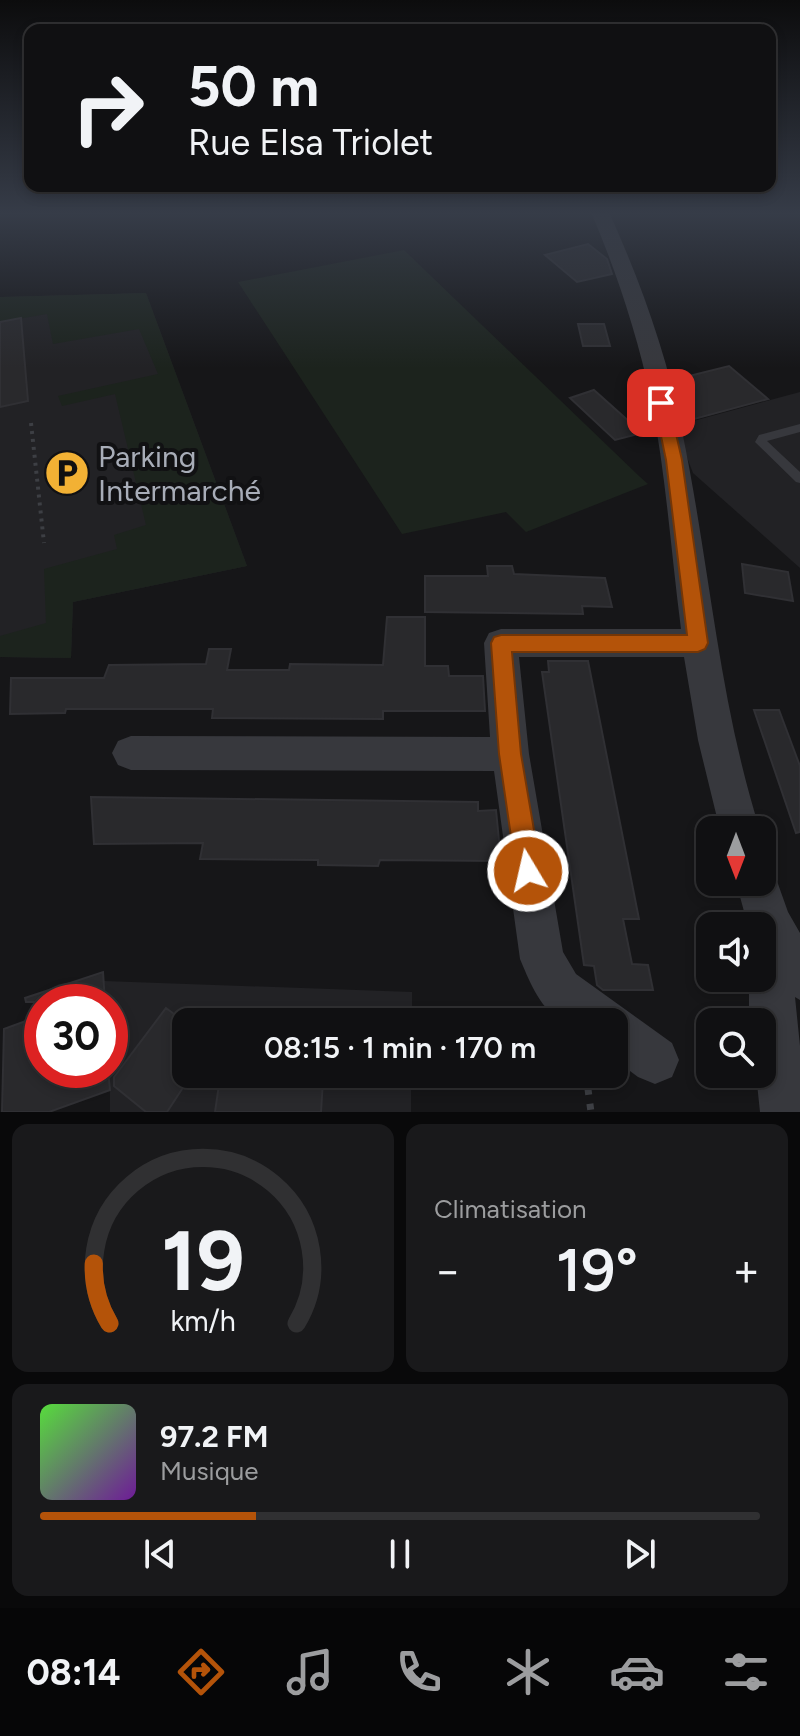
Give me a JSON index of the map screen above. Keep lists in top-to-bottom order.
{
  "places": {
    "parking": ["Parking Intermarché"]
  },
  "north": "bottom",
  "page": {
    "turn": ["50 m", "Rue Elsa Triolet"],
    "limit": "30",
    "trip": "08:15 · 1 min · 170 m",
    "tile": "Climatisation",
    "heat": ["−", "19°", "+"],
    "song": ["97.2 FM", "Musique"],
    "tabs": "08:14",
    "gauge": ["19", "km/h"]
  }
}
